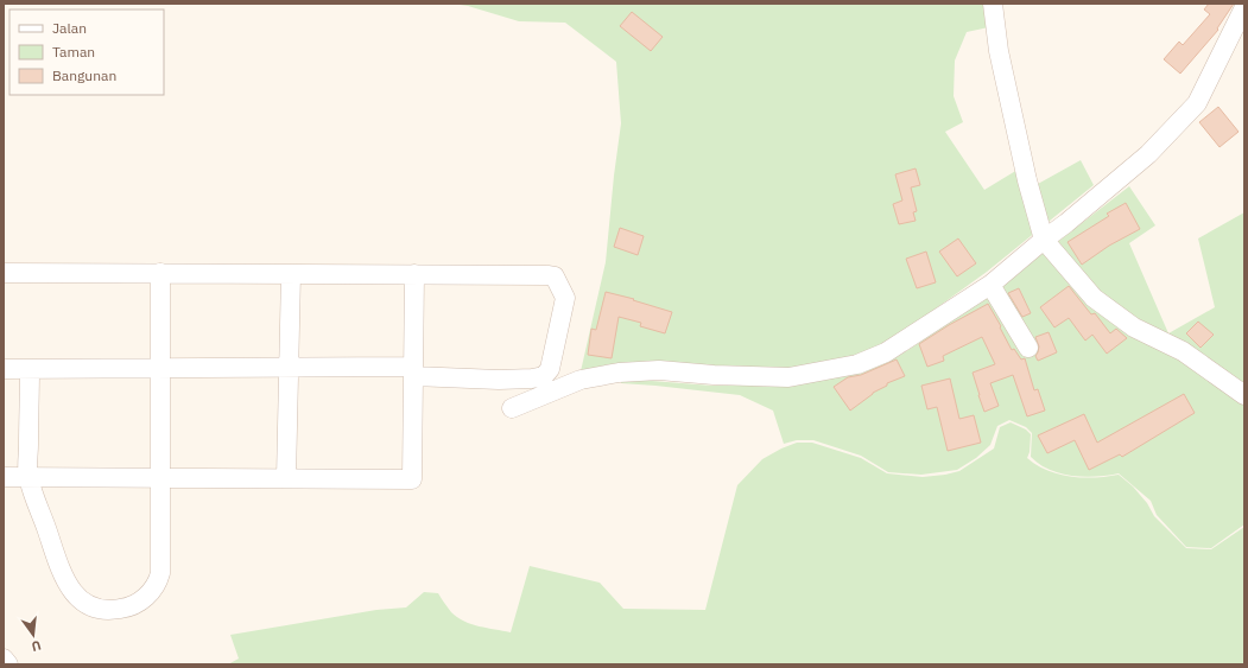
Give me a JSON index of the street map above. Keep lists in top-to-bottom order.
{
  "legend": ["Jalan", "Taman", "Bangunan"],
  "north": "bottom"
}
